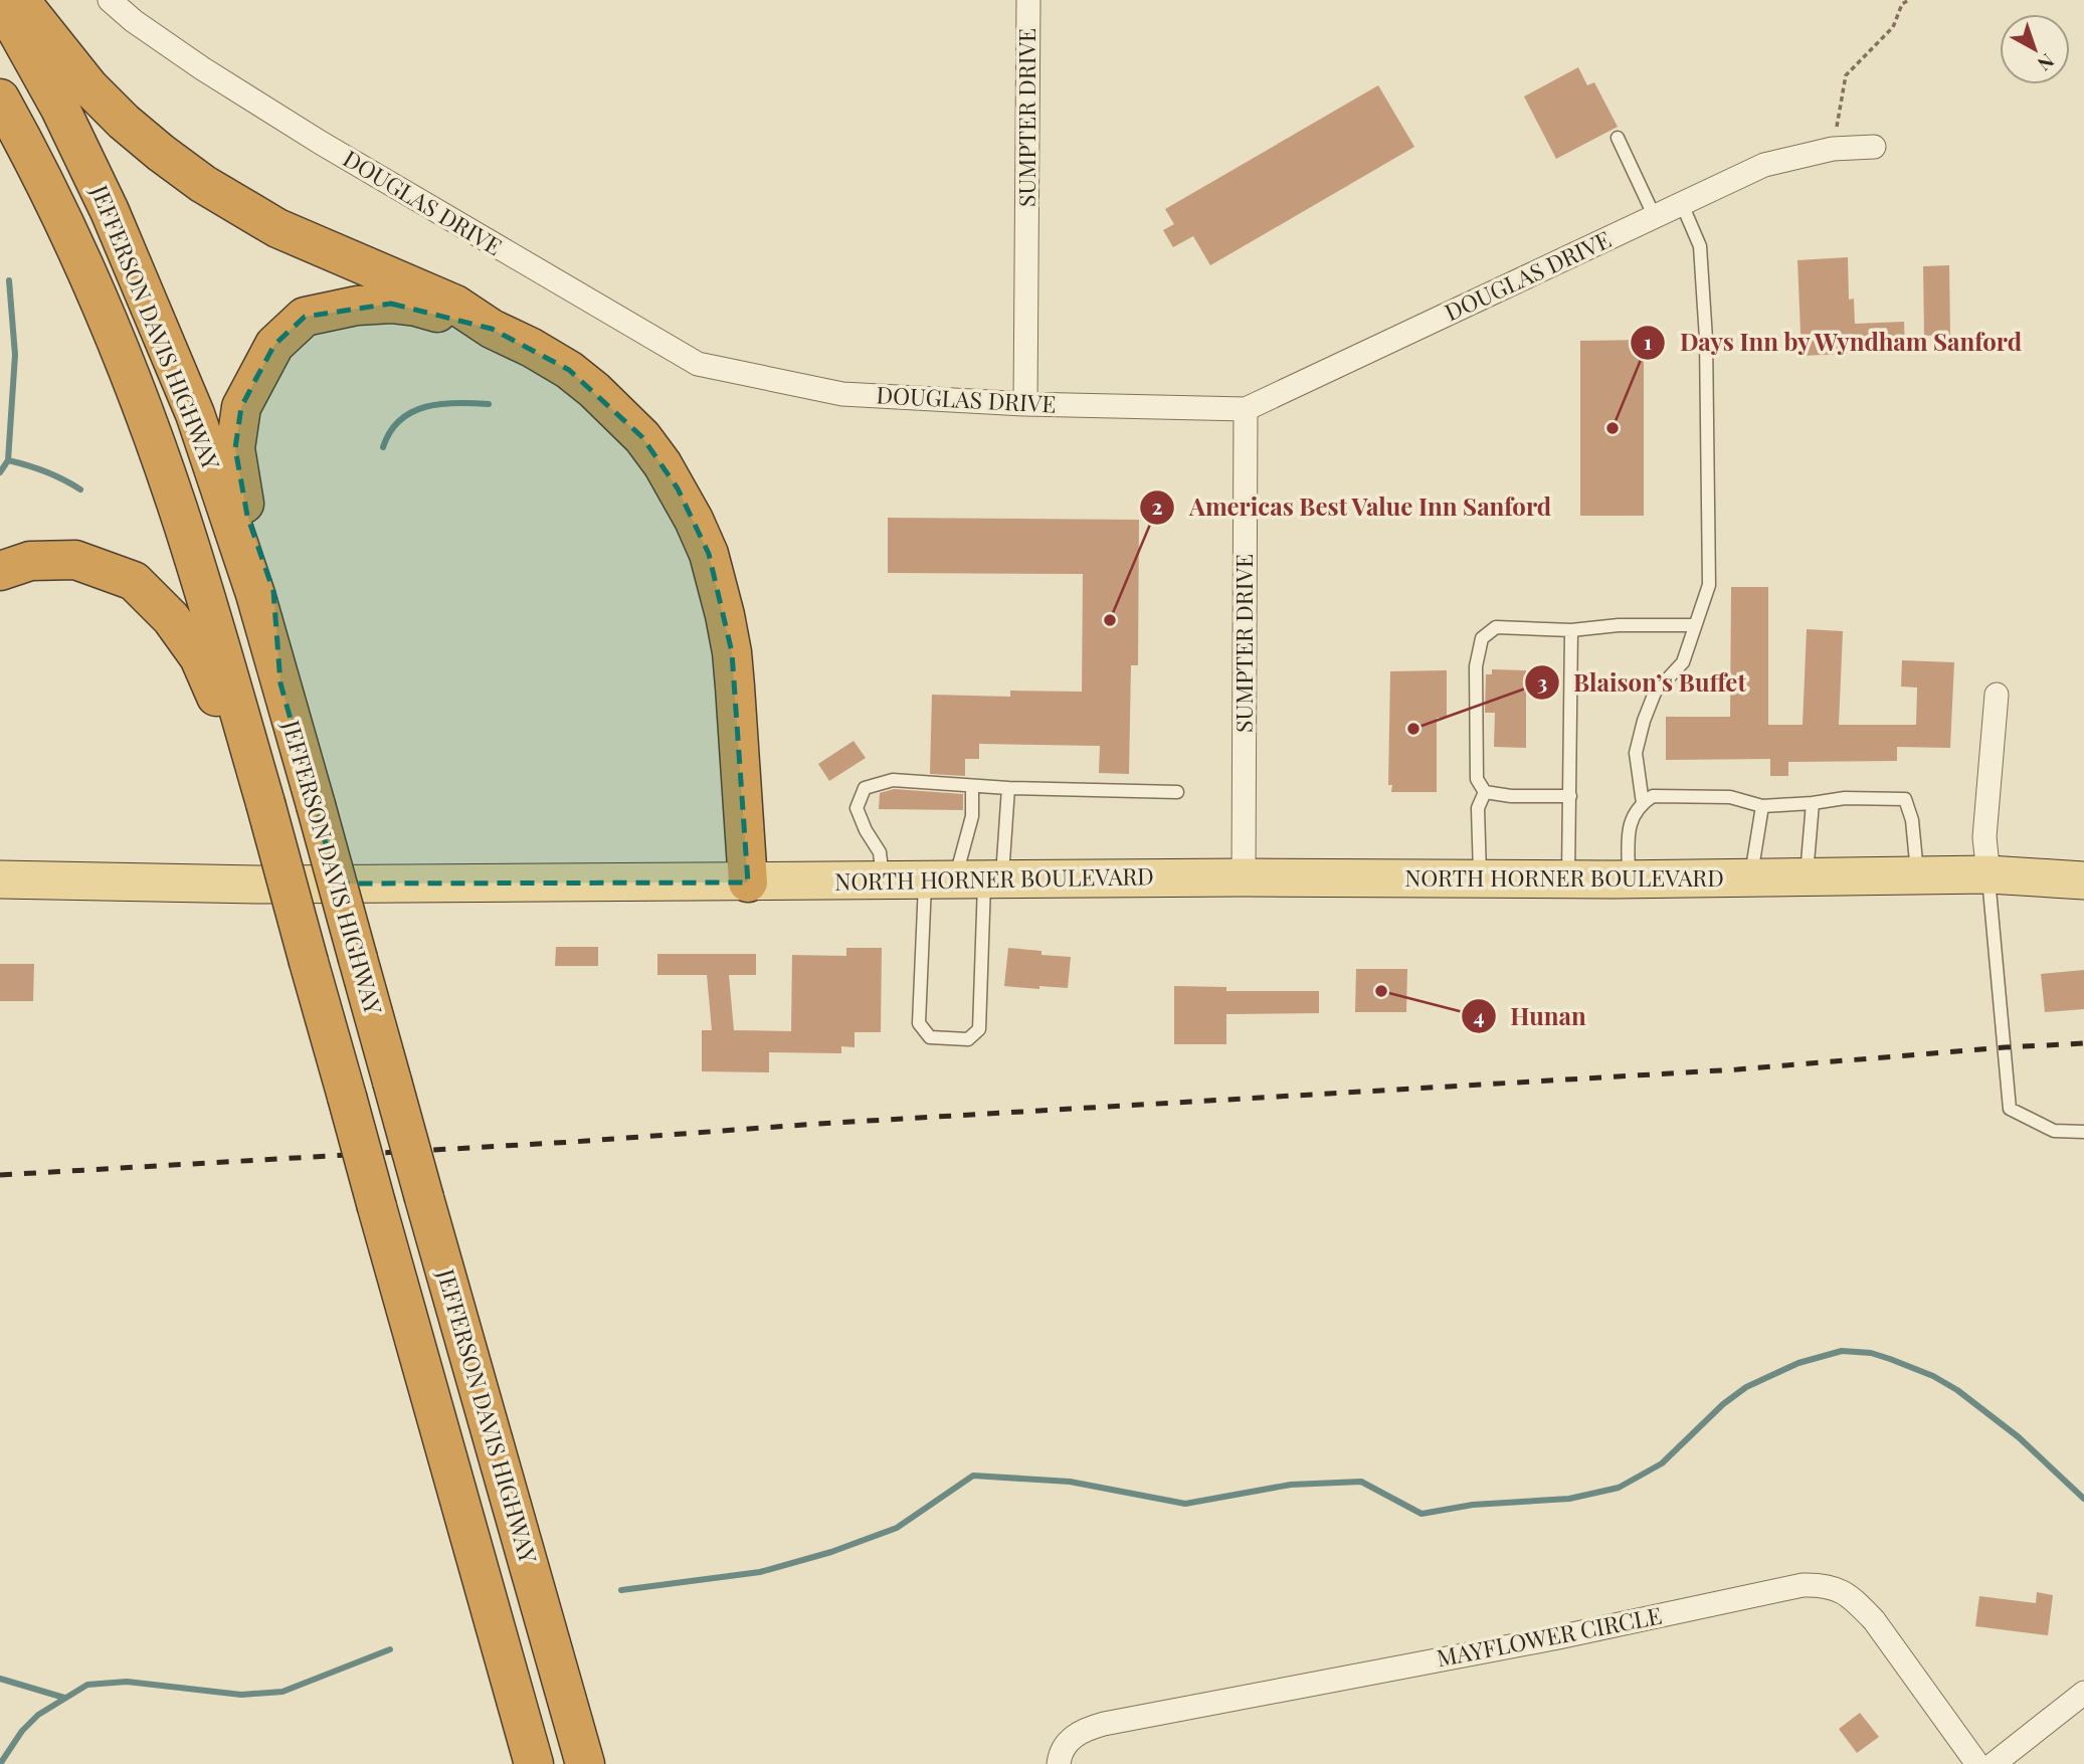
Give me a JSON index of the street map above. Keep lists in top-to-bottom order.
{
  "streets": {
    "highway": ["JEFFERSON DAVIS HIGHWAY"],
    "main road": ["NORTH HORNER BOULEVARD"],
    "street": ["SUMPTER DRIVE", "DOUGLAS DRIVE", "MAYFLOWER CIRCLE"]
  },
  "crossings": [
    ["SUMPTER DRIVE", "DOUGLAS DRIVE"],
    ["SUMPTER DRIVE", "NORTH HORNER BOULEVARD"]
  ],
  "places": [
    "Days Inn by Wyndham Sanford",
    "Americas Best Value Inn Sanford",
    "Blaison’s Buffet",
    "Hunan"
  ],
  "north": "bottom right"
}
